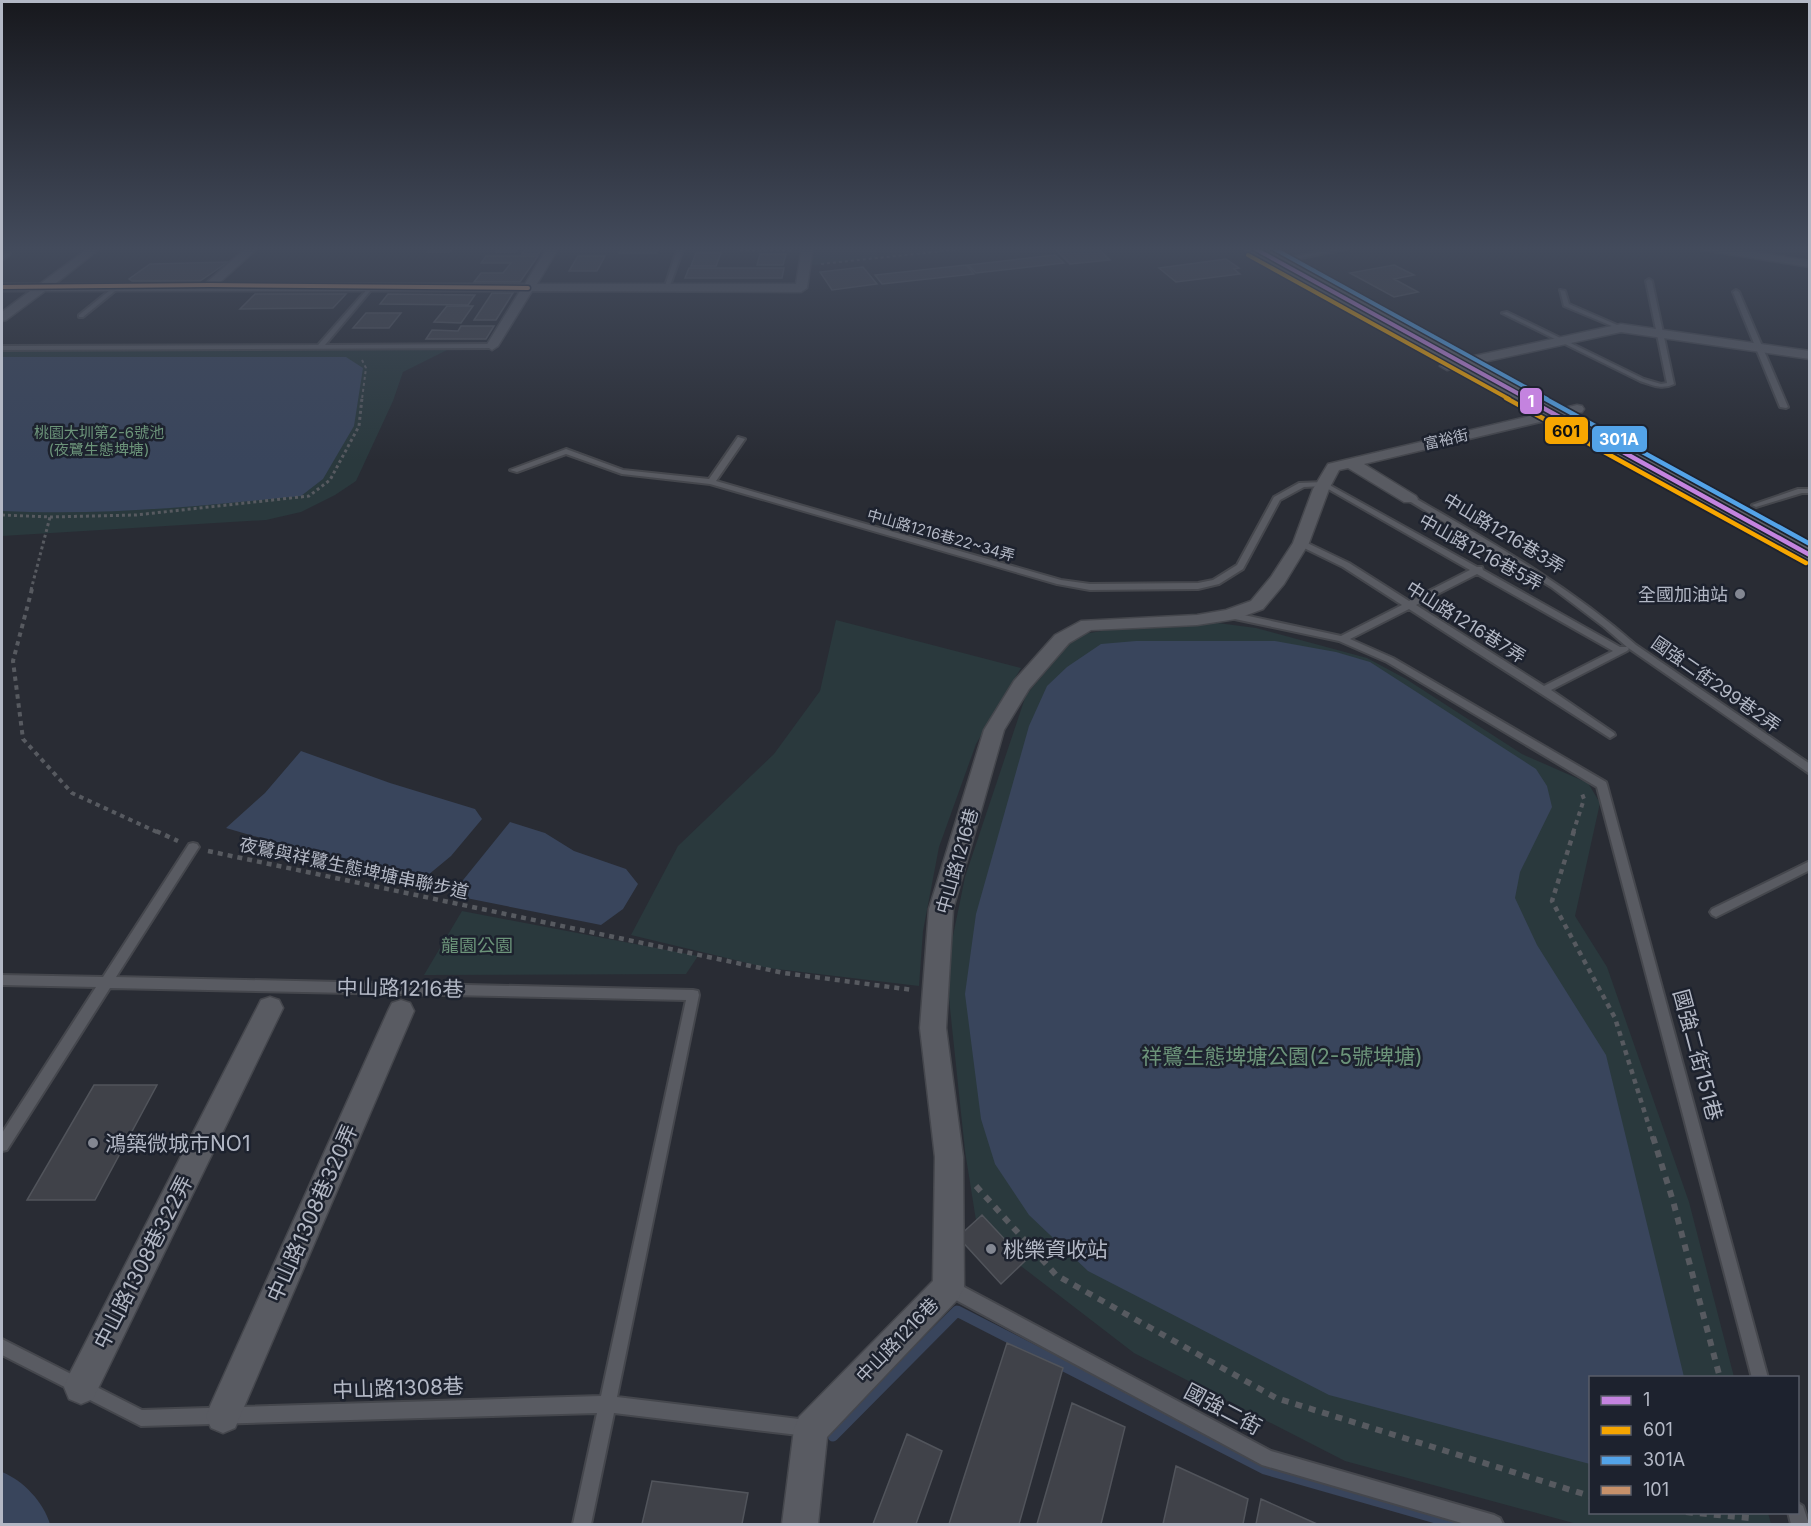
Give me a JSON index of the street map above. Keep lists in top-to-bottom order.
{
  "streets": {
    "street": [
      "富裕街",
      "中山路1216巷3弄",
      "中山路1216巷",
      "中山路1308巷320弄",
      "中山路1308巷322弄"
    ],
    "lane": [
      "中山路1216巷22~34弄",
      "中山路1216巷5弄",
      "中山路1216巷7弄",
      "國強二街299巷2弄",
      "國強二街151巷",
      "中山路1308巷",
      "國強二街"
    ],
    "path": ["夜鷺與祥鷺生態埤塘串聯步道"]
  },
  "crossings": [
    ["富裕街", "中山路1216巷3弄"],
    ["富裕街", "中山路1216巷22~34弄"],
    ["富裕街", "中山路1216巷5弄"],
    ["富裕街", "中山路1216巷"],
    ["中山路1216巷3弄", "國強二街299巷2弄"],
    ["中山路1216巷22~34弄", "中山路1216巷5弄"],
    ["中山路1216巷22~34弄", "中山路1216巷"],
    ["中山路1216巷5弄", "中山路1216巷"],
    ["中山路1216巷7弄", "中山路1216巷"],
    ["中山路1216巷", "夜鷺與祥鷺生態埤塘串聯步道"],
    ["中山路1216巷", "國強二街151巷"],
    ["中山路1216巷", "中山路1308巷"],
    ["中山路1216巷", "國強二街"],
    ["中山路1308巷320弄", "中山路1308巷"],
    ["中山路1308巷322弄", "中山路1308巷"]
  ],
  "parks": ["桃園大圳第2-6號池 (夜鷺生態埤塘)", "龍園公園", "祥鷺生態埤塘公園(2-5號埤塘)"],
  "places": ["全國加油站", "鴻築微城市NO1", "桃樂資收站"],
  "lines": ["transit line 1", "transit line 601", "transit line 301A"],
  "legend": [
    "1",
    "601",
    "301A",
    "101"
  ]
}
